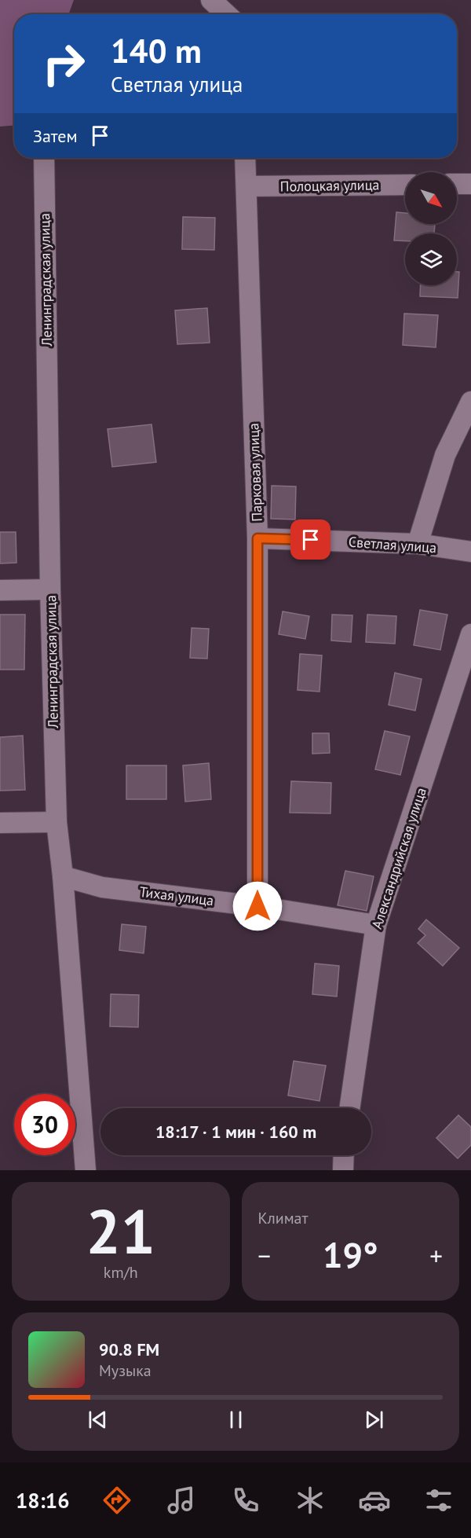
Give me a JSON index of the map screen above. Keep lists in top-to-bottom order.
{
  "streets": {
    "street": [
      "Полоцкая улица",
      "Ленинградская улица",
      "Парковая улица",
      "Светлая улица",
      "Александрийская улица",
      "Тихая улица"
    ]
  },
  "crossings": [
    ["Полоцкая улица", "Парковая улица"],
    ["Ленинградская улица", "Тихая улица"],
    ["Парковая улица", "Светлая улица"],
    ["Парковая улица", "Тихая улица"],
    ["Александрийская улица", "Тихая улица"]
  ],
  "north": "bottom right",
  "page": {
    "turn": ["140 m", "Светлая улица"],
    "then": "Затем",
    "limit": "30",
    "trip": "18:17 · 1 мин · 160 m",
    "tile": [
      ["21", "km/h"],
      "Климат"
    ],
    "heat": ["−", "19°", "+"],
    "song": ["90.8 FM", "Музыка"],
    "tabs": "18:16"
  }
}
